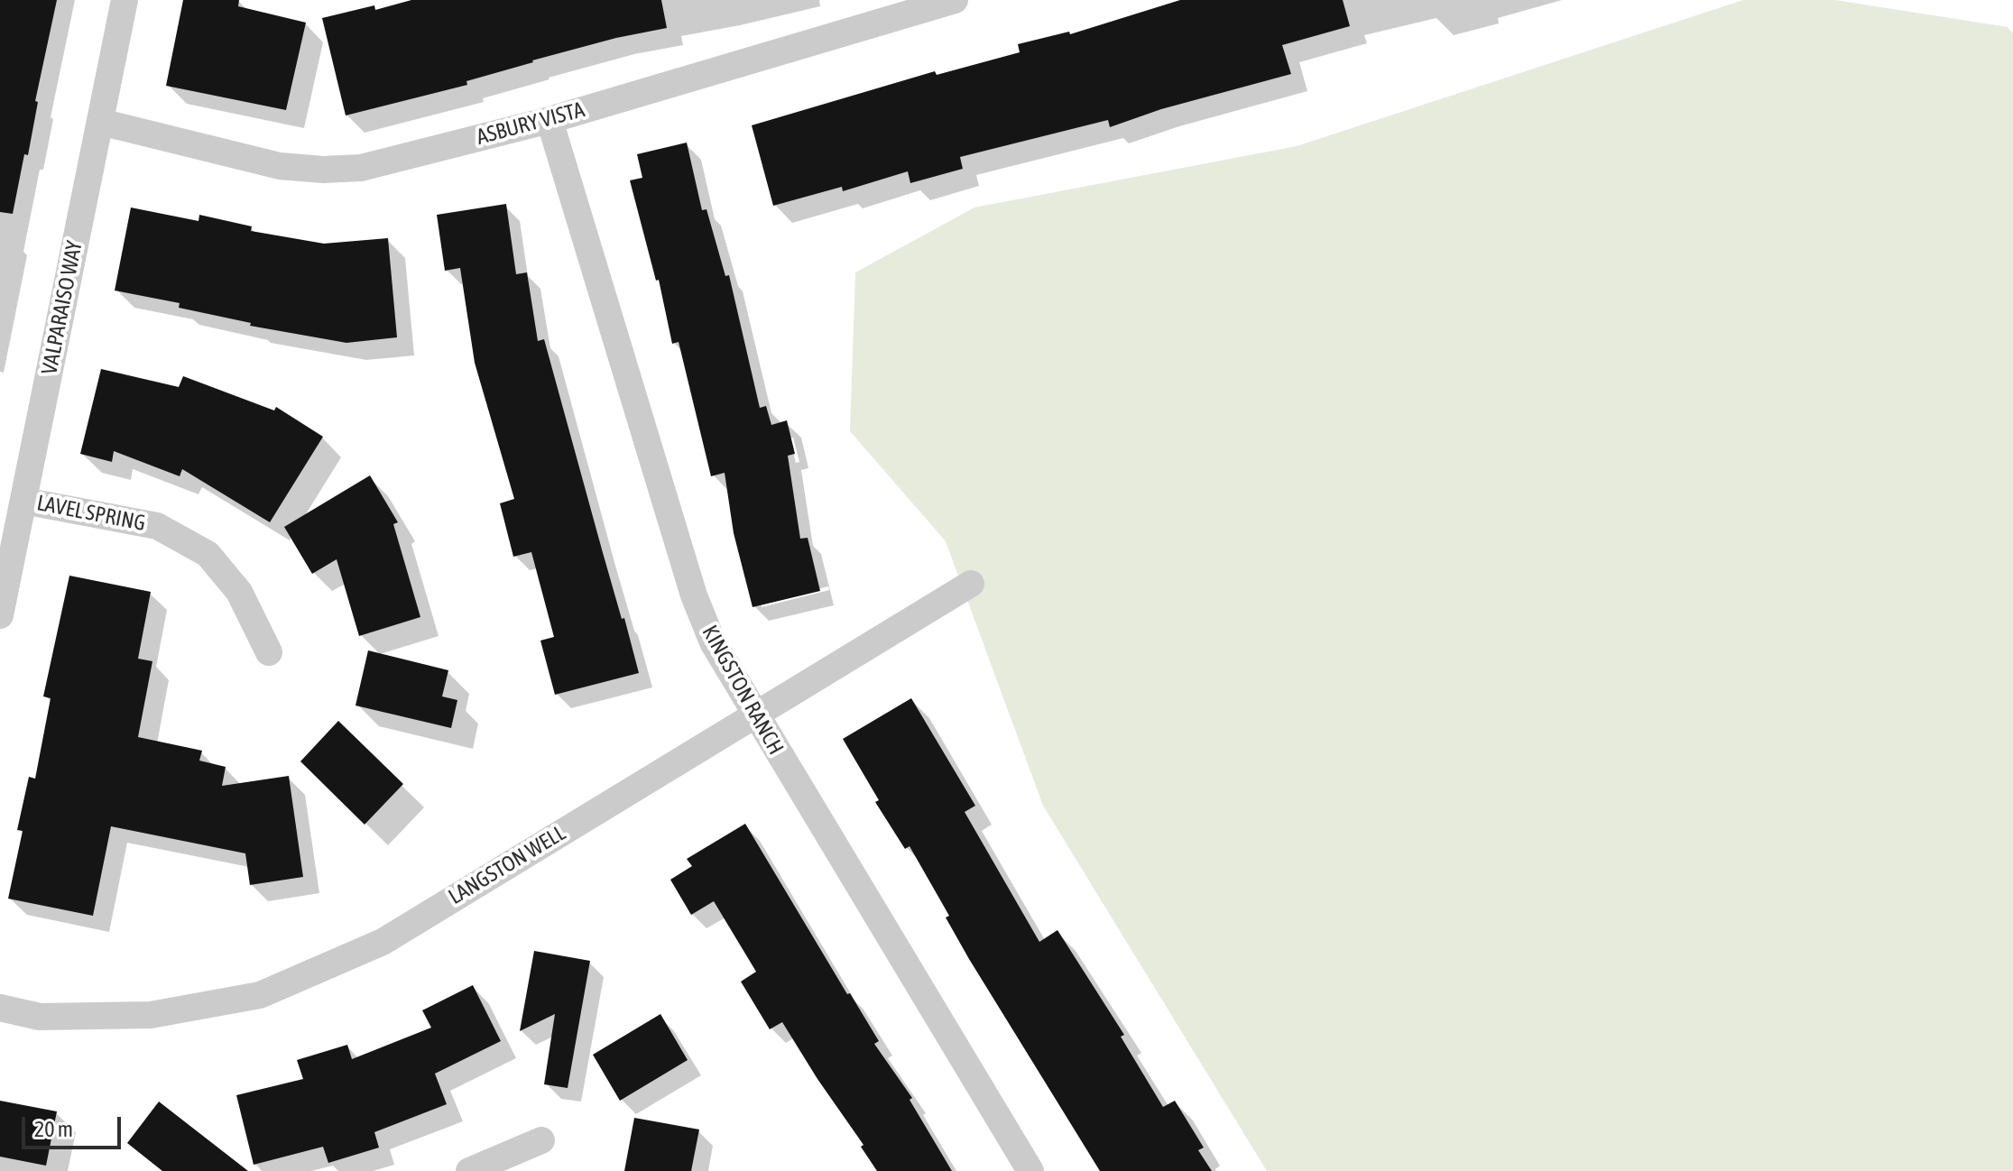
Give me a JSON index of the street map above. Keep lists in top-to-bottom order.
{
  "streets": {
    "street": [
      "ASBURY VISTA",
      "VALPARAISO WAY",
      "LAVEL SPRING",
      "KINGSTON RANCH",
      "LANGSTON WELL"
    ]
  },
  "crossings": [
    ["ASBURY VISTA", "VALPARAISO WAY"],
    ["ASBURY VISTA", "KINGSTON RANCH"],
    ["VALPARAISO WAY", "LAVEL SPRING"],
    ["KINGSTON RANCH", "LANGSTON WELL"]
  ],
  "scale_bar": "20 m"
}
